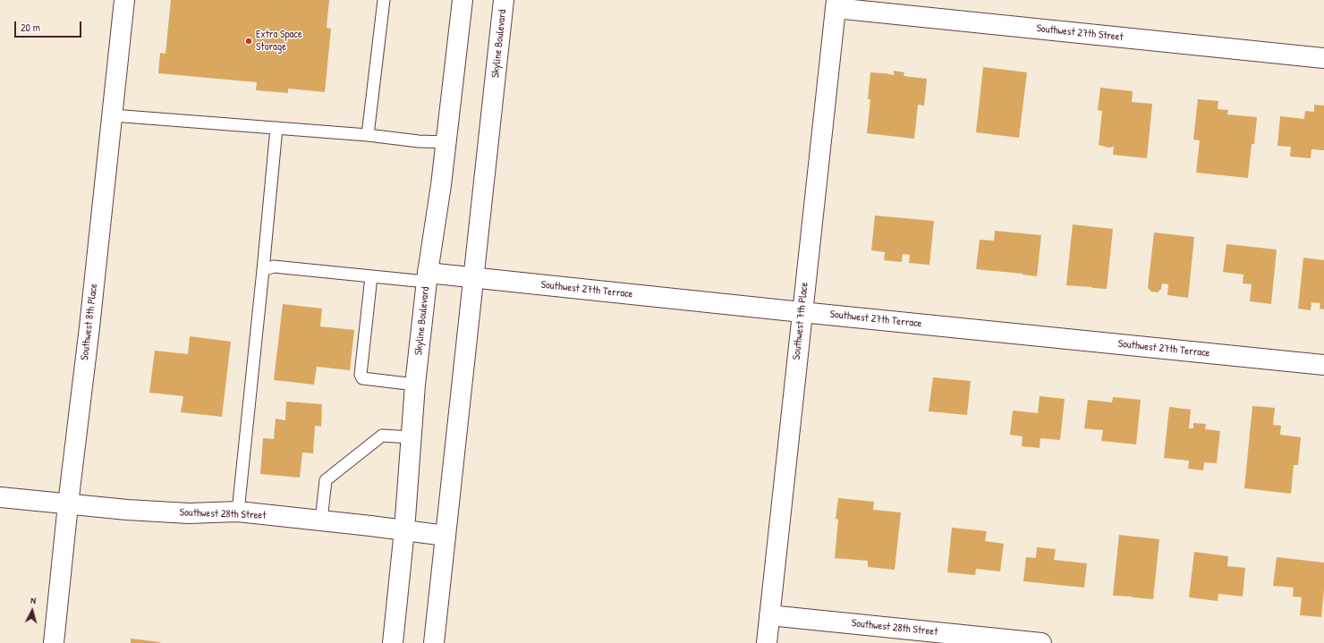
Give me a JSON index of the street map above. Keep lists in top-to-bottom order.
{
  "streets": {
    "street": [
      "Southwest 27th Street",
      "Skyline Boulevard",
      "Southwest 27th Terrace",
      "Southwest 7th Place",
      "Southwest 8th Place",
      "Southwest 28th Street"
    ]
  },
  "crossings": [
    ["Southwest 27th Street", "Southwest 7th Place"],
    ["Skyline Boulevard", "Southwest 27th Terrace"],
    ["Skyline Boulevard", "Southwest 28th Street"],
    ["Southwest 27th Terrace", "Southwest 7th Place"],
    ["Southwest 7th Place", "Southwest 28th Street"],
    ["Southwest 8th Place", "Southwest 28th Street"]
  ],
  "places": ["Extra Space Storage"],
  "scale_bar": "20 m",
  "north": "top"
}
